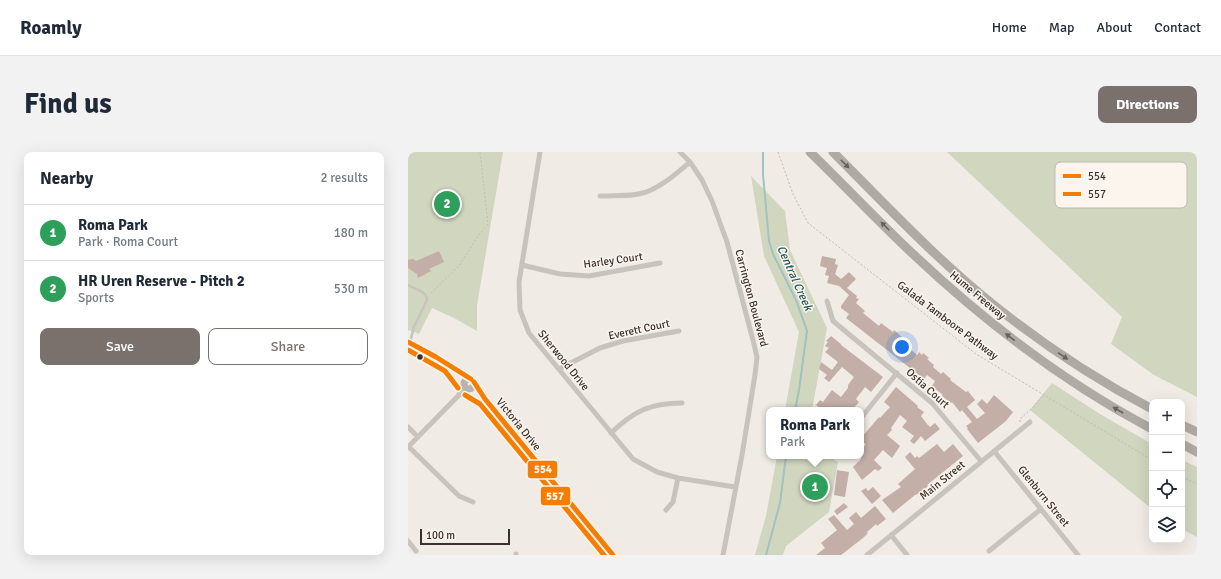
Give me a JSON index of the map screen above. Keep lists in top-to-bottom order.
{
  "streets": {
    "highway": ["Hume Freeway"],
    "street": [
      "Harley Court",
      "Carrington Boulevard",
      "Everett Court",
      "Sherwood Drive",
      "Ostia Court",
      "Victoria Drive",
      "Main Street",
      "Glenburn Street"
    ],
    "path": ["Galada Tamboore Pathway"]
  },
  "crossings": [
    ["Harley Court", "Sherwood Drive"],
    ["Carrington Boulevard", "Sherwood Drive"],
    ["Everett Court", "Sherwood Drive"],
    ["Ostia Court", "Main Street"],
    ["Main Street", "Glenburn Street"]
  ],
  "water": ["Central Creek"],
  "lines": ["transit line 554", "transit line 557"],
  "legend": ["554", "557"],
  "scale_bar": "100 m",
  "page": {
    "header": "Roamly",
    "nav": [
      "Home",
      "Map",
      "About",
      "Contact"
    ],
    "buttons": [
      "Directions",
      ["Save", "Share"]
    ],
    "title": "Find us",
    "heading": ["Nearby", "2 results"],
    "pins": ["2", "1"],
    "list": [
      {
        "mark": "1",
        "name": "Roma Park",
        "note": "Park · Roma Court",
        "value": "180 m"
      },
      {
        "mark": "2",
        "name": "HR Uren Reserve - Pitch 2",
        "note": "Sports",
        "value": "530 m"
      }
    ],
    "map_buttons": ["+", "−"],
    "popup": ["Roma Park", "Park"],
    "scale": "100 m"
  }
}
